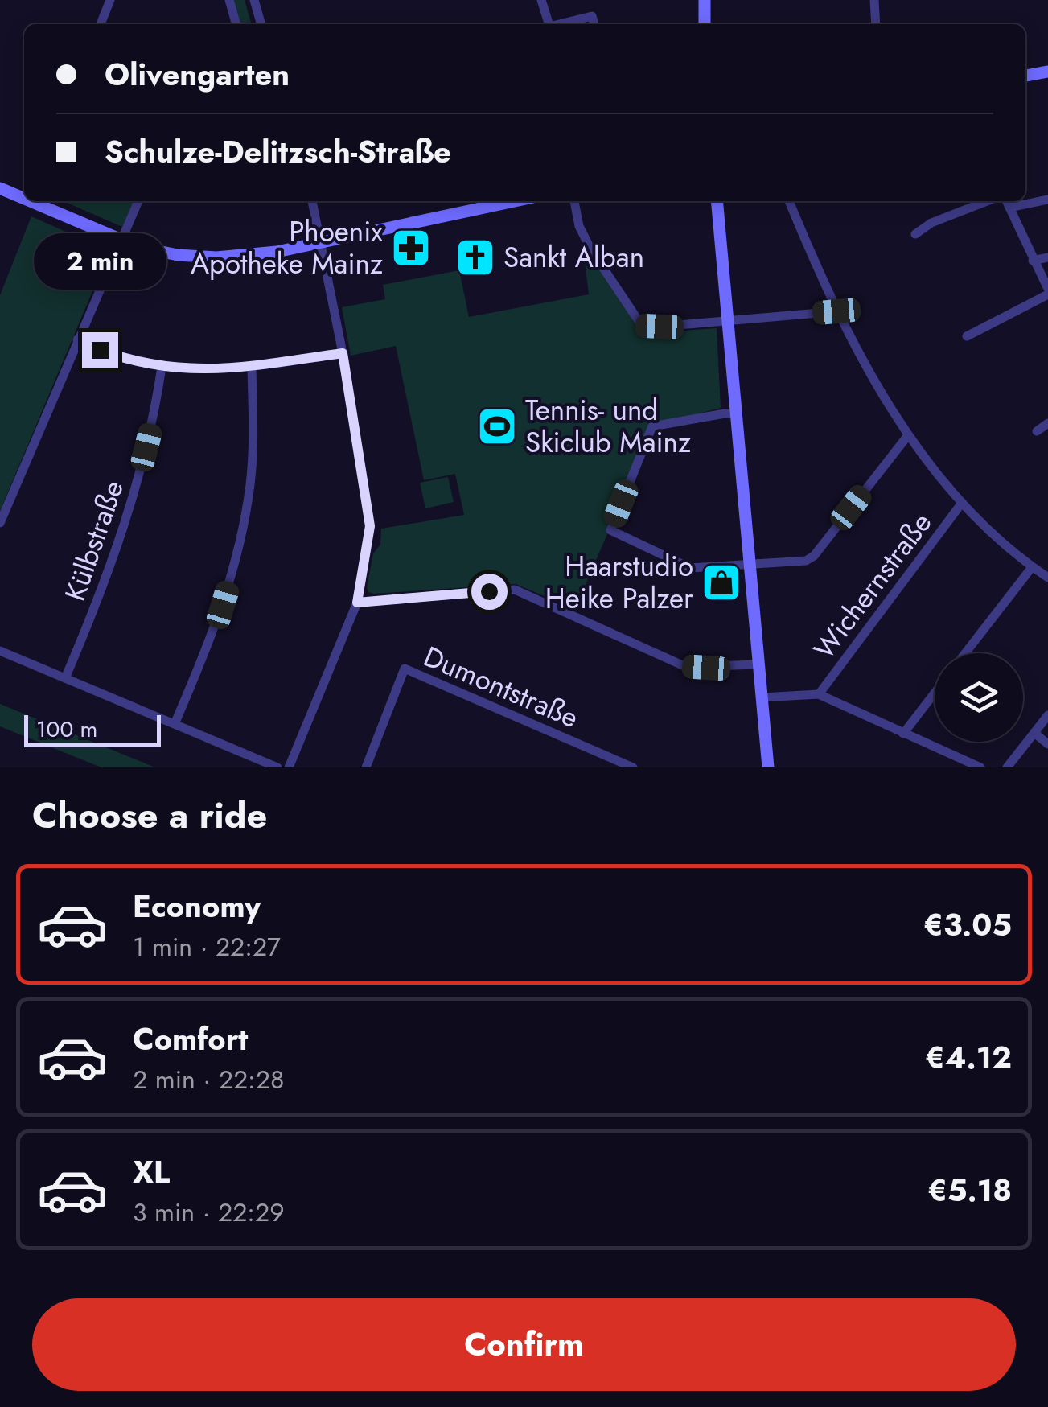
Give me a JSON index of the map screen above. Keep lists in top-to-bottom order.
{
  "streets": {
    "street": ["Külbstraße", "Wichernstraße", "Dumontstraße"]
  },
  "places": {
    "pharmacy": ["Phoenix Apotheke Mainz"],
    "church": ["Sankt Alban"],
    "sports": ["Tennis- und Skiclub Mainz"],
    "shop": ["Haarstudio Heike Palzer"]
  },
  "scale_bar": "100 m",
  "page": {
    "banner": ["Olivengarten", "Schulze-Delitzsch-Straße"],
    "bubble": "2 min",
    "scale": "100 m",
    "heading": "Choose a ride",
    "list": [
      {
        "name": "Economy",
        "note": "1 min · 22:27",
        "value": "€3.05"
      },
      {
        "name": "Comfort",
        "note": "2 min · 22:28",
        "value": "€4.12"
      },
      {
        "name": "XL",
        "note": "3 min · 22:29",
        "value": "€5.18"
      }
    ],
    "buttons": "Confirm"
  }
}
